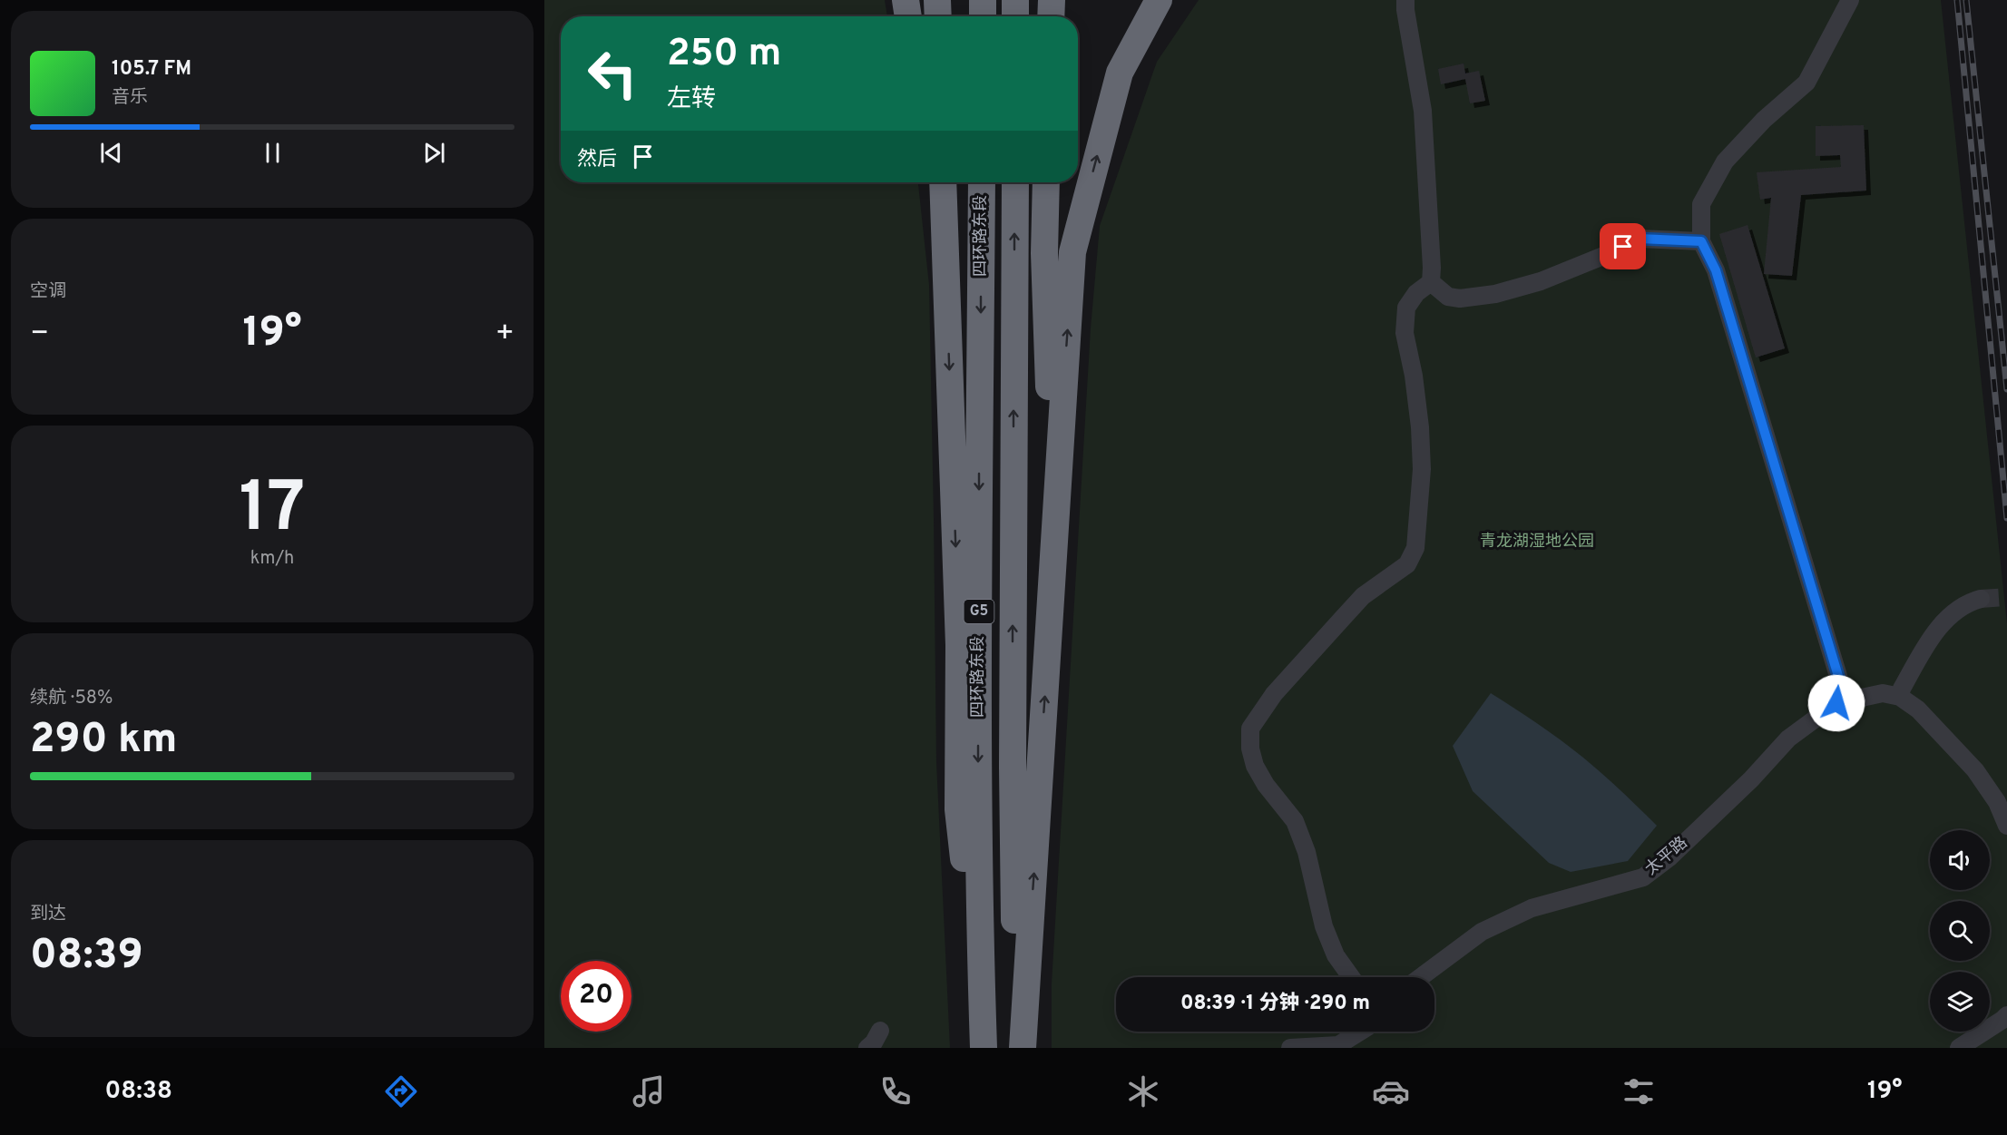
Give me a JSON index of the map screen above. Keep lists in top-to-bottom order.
{
  "streets": {
    "highway": ["四环路东段", "G5"],
    "street": ["太平路"]
  },
  "parks": ["青龙湖湿地公园"],
  "page": {
    "turn": ["250 m", "左转"],
    "song": ["105.7 FM", "音乐"],
    "then": "然后",
    "tile": [
      "空调",
      ["17", "km/h"],
      ["续航 · 58%", "290 km"],
      ["到达", "08:39"]
    ],
    "heat": ["−", "19°", "+"],
    "limit": "20",
    "trip": "08:39 · 1 分钟 · 290 m",
    "tabs": ["08:38", "19°"]
  }
}
